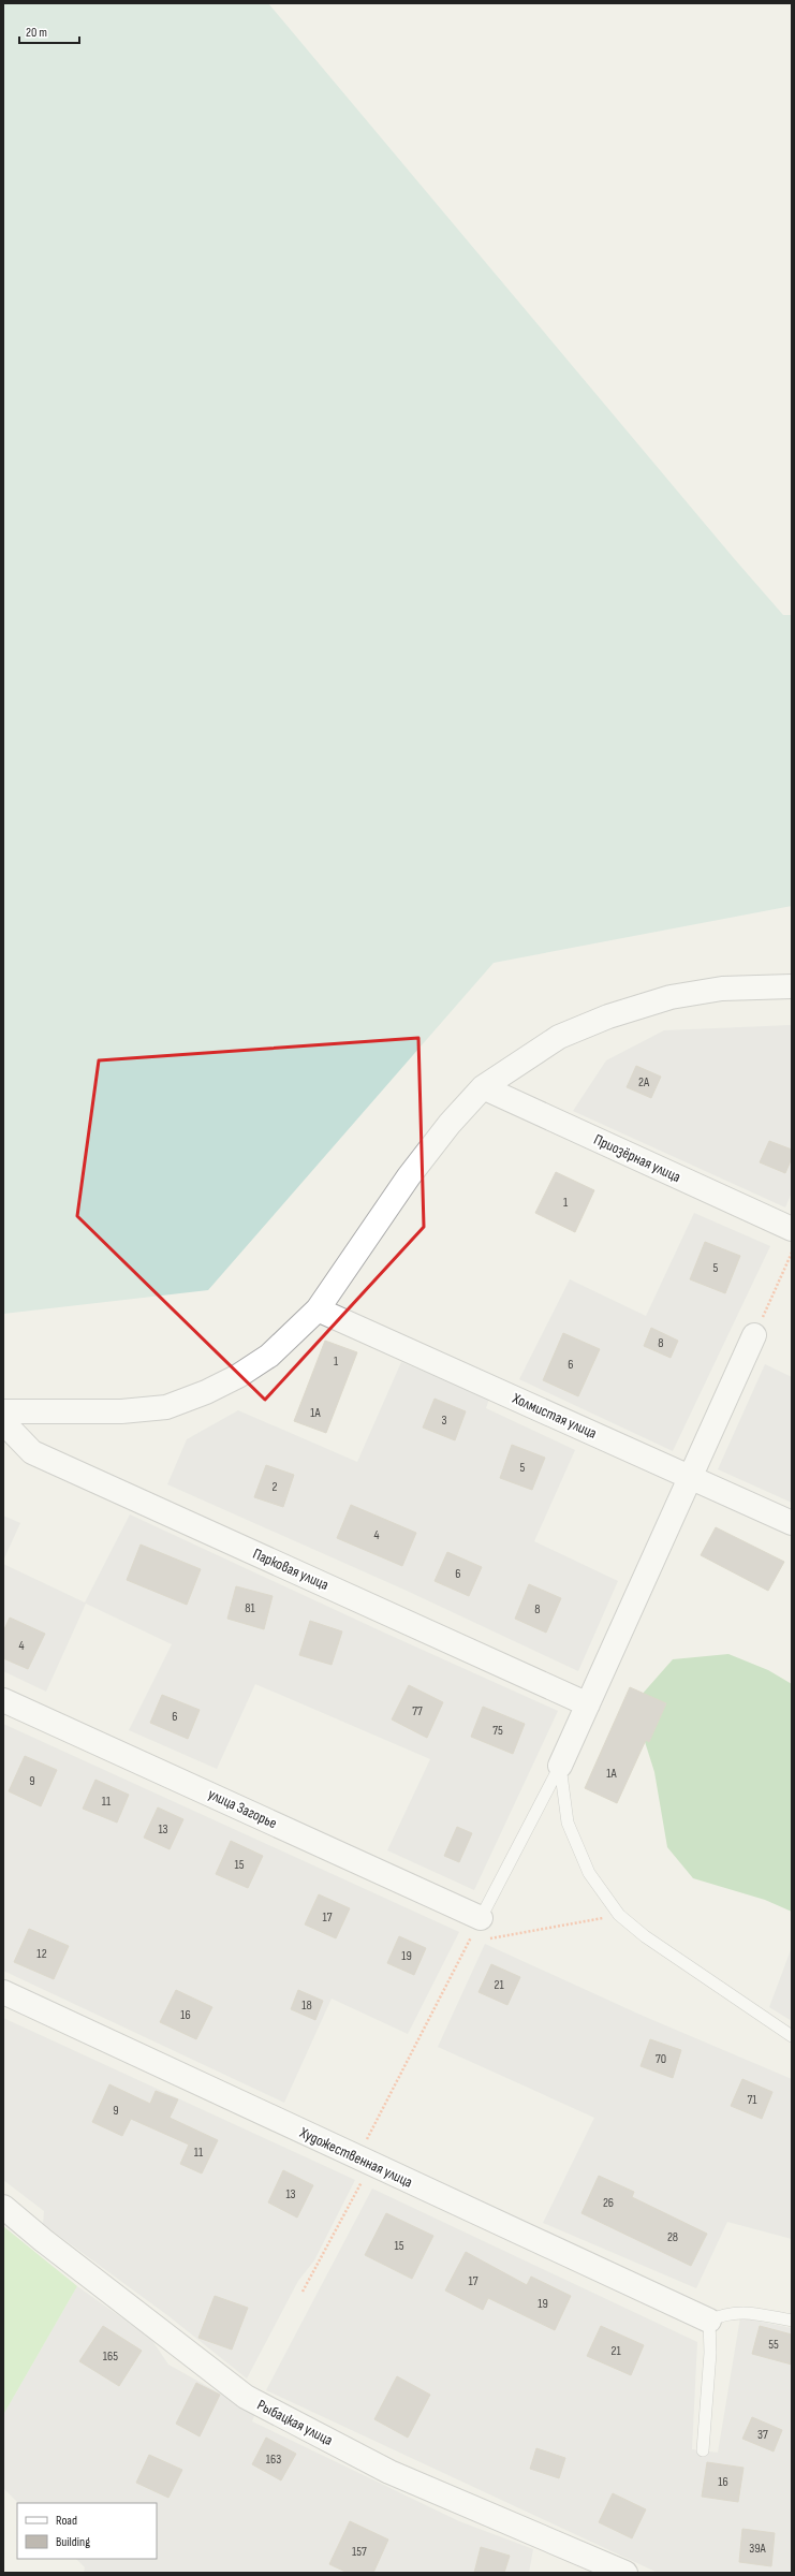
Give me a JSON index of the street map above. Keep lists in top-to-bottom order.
{
  "streets": {
    "street": [
      "Приозёрная улица",
      "Холмистая улица",
      "Парковая улица",
      "улица Загорье",
      "Художественная улица",
      "Рыбацкая улица"
    ]
  },
  "house_numbers": [
    "2А",
    "1",
    "5",
    "8",
    "1",
    "6",
    "1А",
    "3",
    "5",
    "2",
    "4",
    "6",
    "81",
    "8",
    "4",
    "77",
    "6",
    "75",
    "1А",
    "9",
    "11",
    "13",
    "15",
    "17",
    "12",
    "19",
    "21",
    "18",
    "16",
    "70",
    "71",
    "9",
    "11",
    "13",
    "26",
    "28",
    "15",
    "17",
    "19",
    "55",
    "21",
    "165",
    "37",
    "163",
    "16",
    "39А",
    "157"
  ],
  "legend": ["Road", "Building"],
  "scale_bar": "20 m"
}
